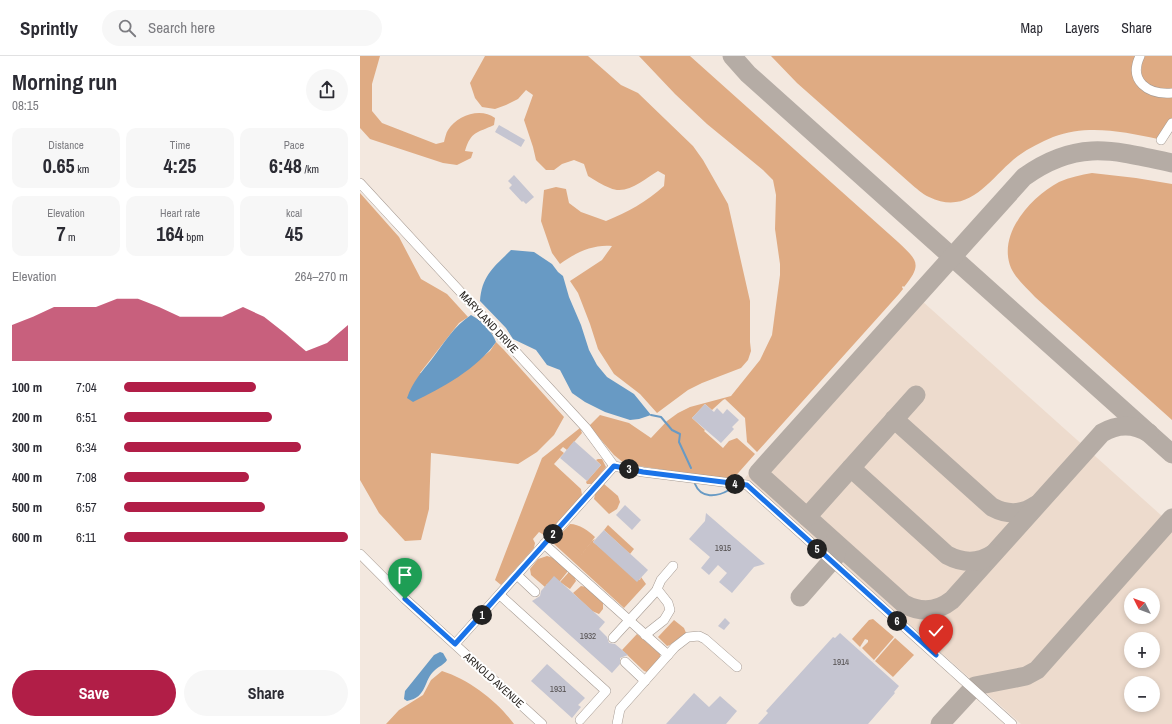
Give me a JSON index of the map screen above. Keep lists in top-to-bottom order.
{
  "streets": {
    "street": ["MARYLAND DRIVE", "ARNOLD AVENUE"]
  },
  "house_numbers": [
    "1915",
    "1932",
    "1914",
    "1931"
  ],
  "north": "top left",
  "page": {
    "header": "Sprintly",
    "search": "Search here",
    "nav": ["Map", "Layers", "Share"],
    "heading": ["Morning run", "08:15"],
    "stats": [
      ["Distance", "0.65 km"],
      ["Time", "4:25"],
      ["Pace", "6:48 /km"],
      ["Elevation", "7 m"],
      ["Heart rate", "164 bpm"],
      ["kcal", "45"]
    ],
    "chart": ["Elevation", "264–270 m"],
    "list": [
      {
        "name": "100 m",
        "note": "7:04"
      },
      {
        "name": "200 m",
        "note": "6:51"
      },
      {
        "name": "300 m",
        "note": "6:34"
      },
      {
        "name": "400 m",
        "note": "7:08"
      },
      {
        "name": "500 m",
        "note": "6:57"
      },
      {
        "name": "600 m",
        "note": "6:11"
      }
    ],
    "pins": [
      "3",
      "4",
      "2",
      "5",
      "1",
      "6"
    ],
    "map_buttons": ["+", "−"],
    "buttons": ["Save", "Share"]
  }
}
